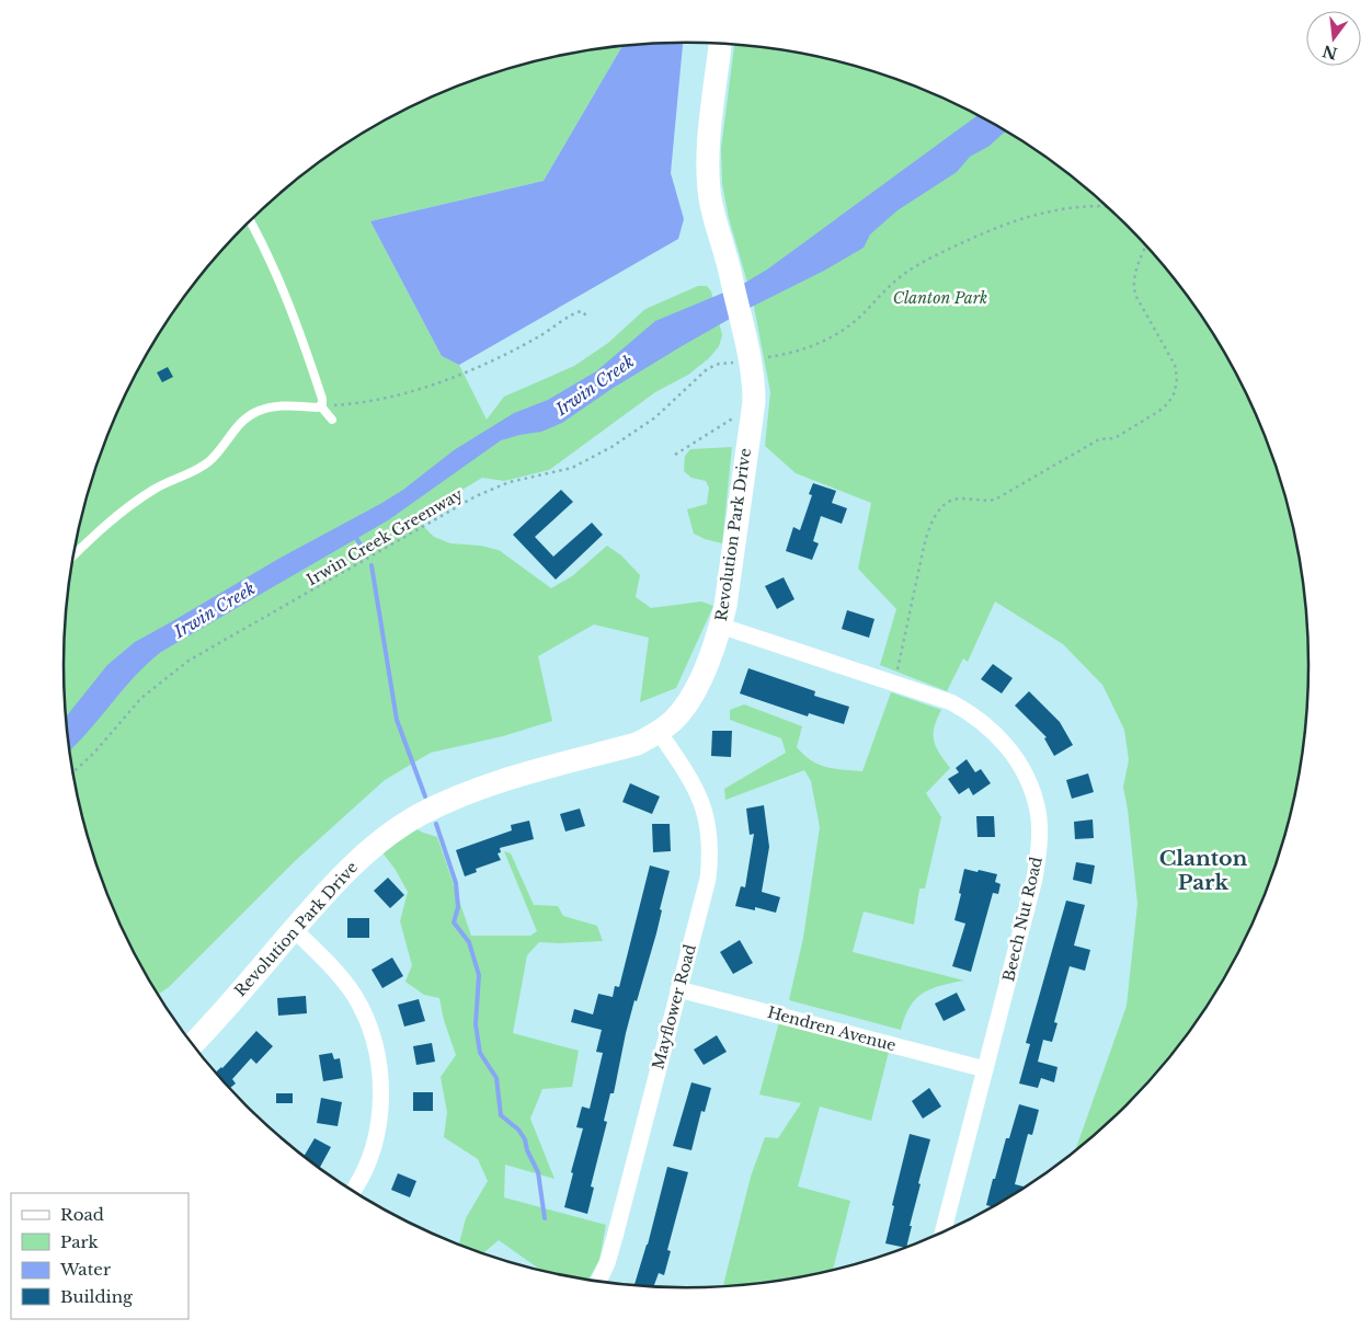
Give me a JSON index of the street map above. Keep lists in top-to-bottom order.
{
  "streets": {
    "street": [
      "Revolution Park Drive",
      "Beech Nut Road",
      "Mayflower Road",
      "Hendren Avenue"
    ],
    "path": ["Irwin Creek Greenway"]
  },
  "crossings": [
    ["Revolution Park Drive", "Beech Nut Road"],
    ["Revolution Park Drive", "Mayflower Road"],
    ["Beech Nut Road", "Hendren Avenue"],
    ["Mayflower Road", "Hendren Avenue"]
  ],
  "districts": ["Clanton Park"],
  "water": ["Irwin Creek"],
  "parks": ["Clanton Park"],
  "legend": [
    "Road",
    "Park",
    "Water",
    "Building"
  ],
  "north": "bottom"
}
